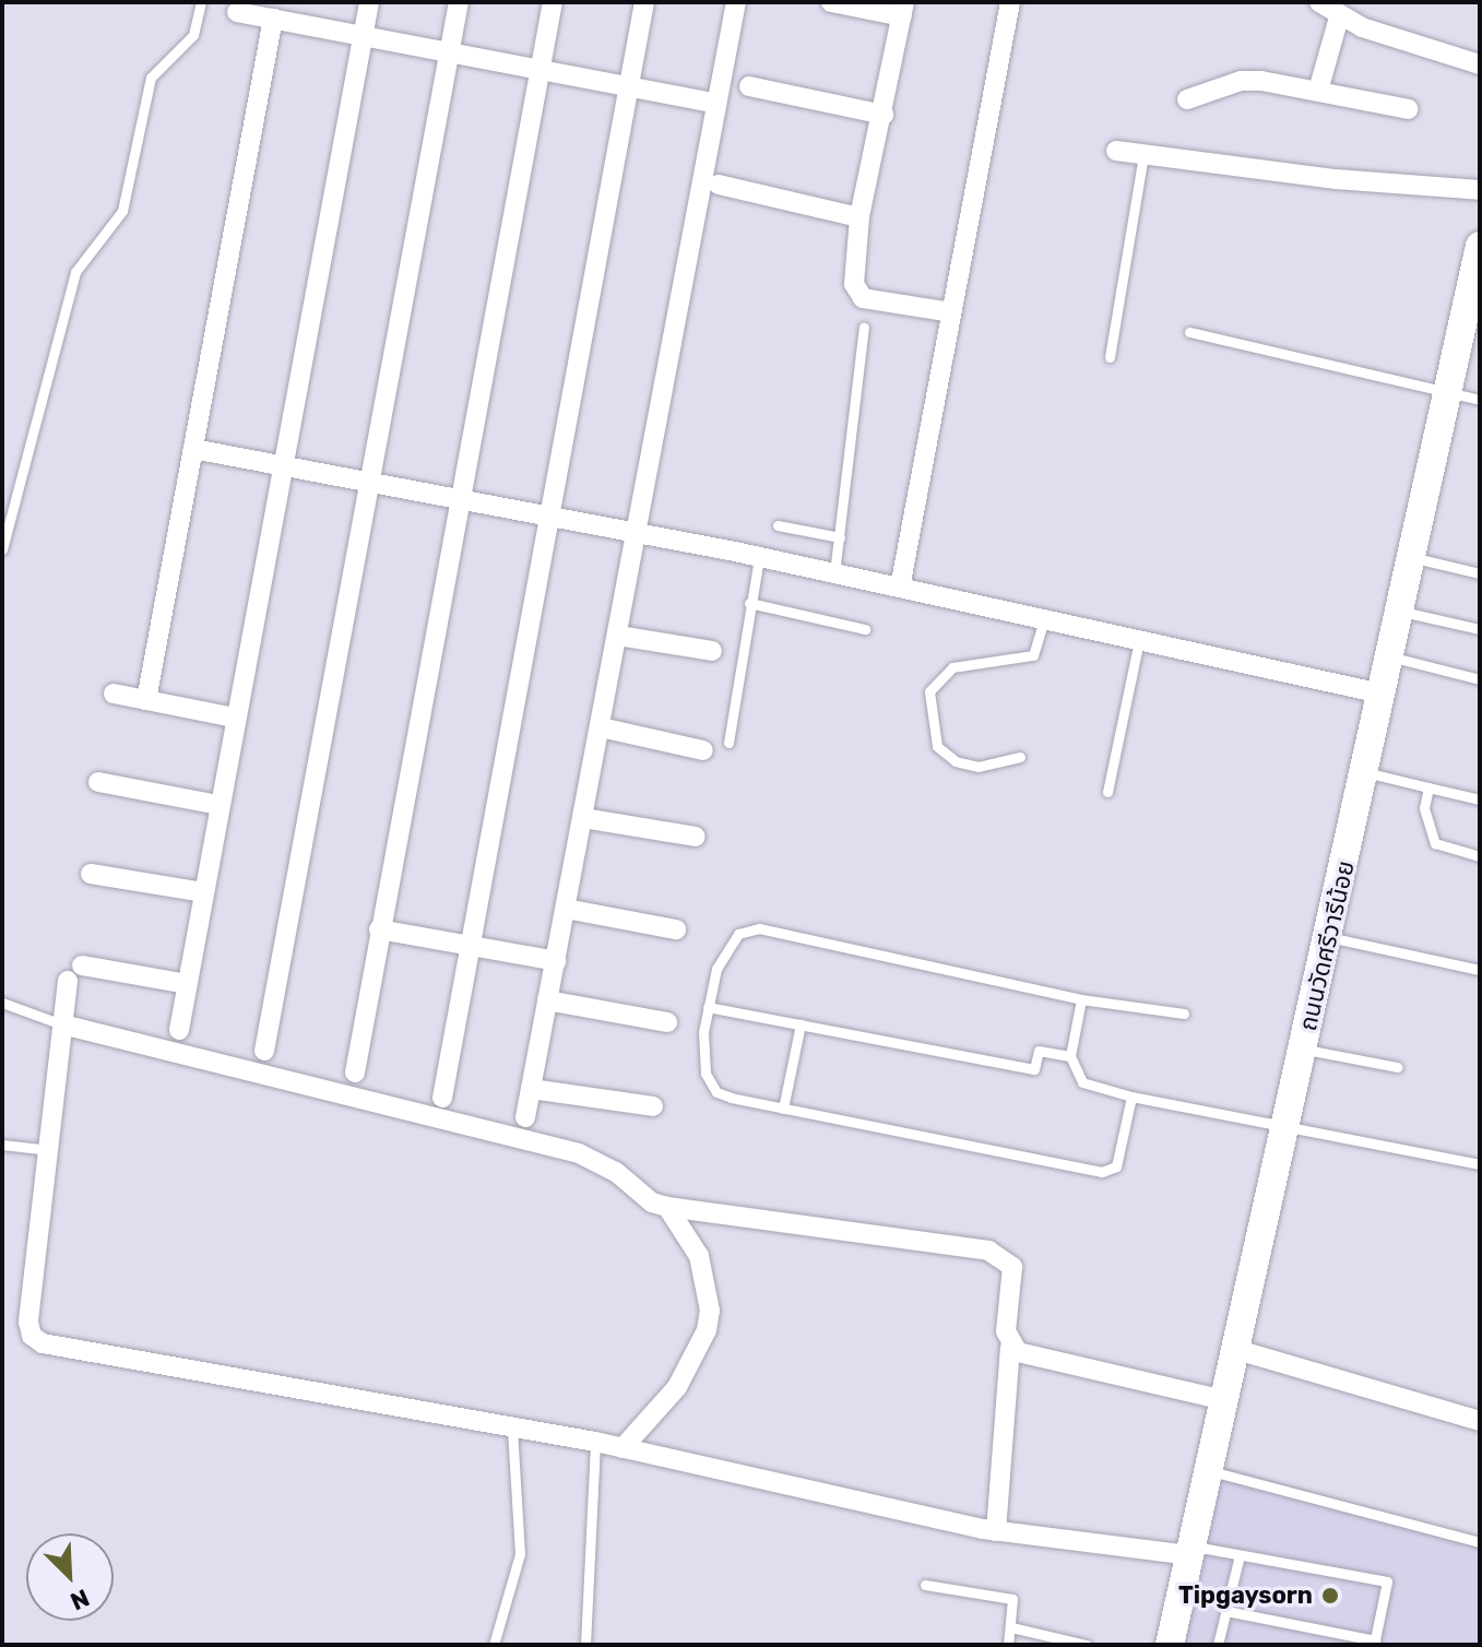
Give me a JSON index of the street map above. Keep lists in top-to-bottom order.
{
  "streets": {
    "main road": ["ถนนวัดศรีวารีน้อย"]
  },
  "places": ["Tipgaysorn"],
  "north": "bottom right"
}
